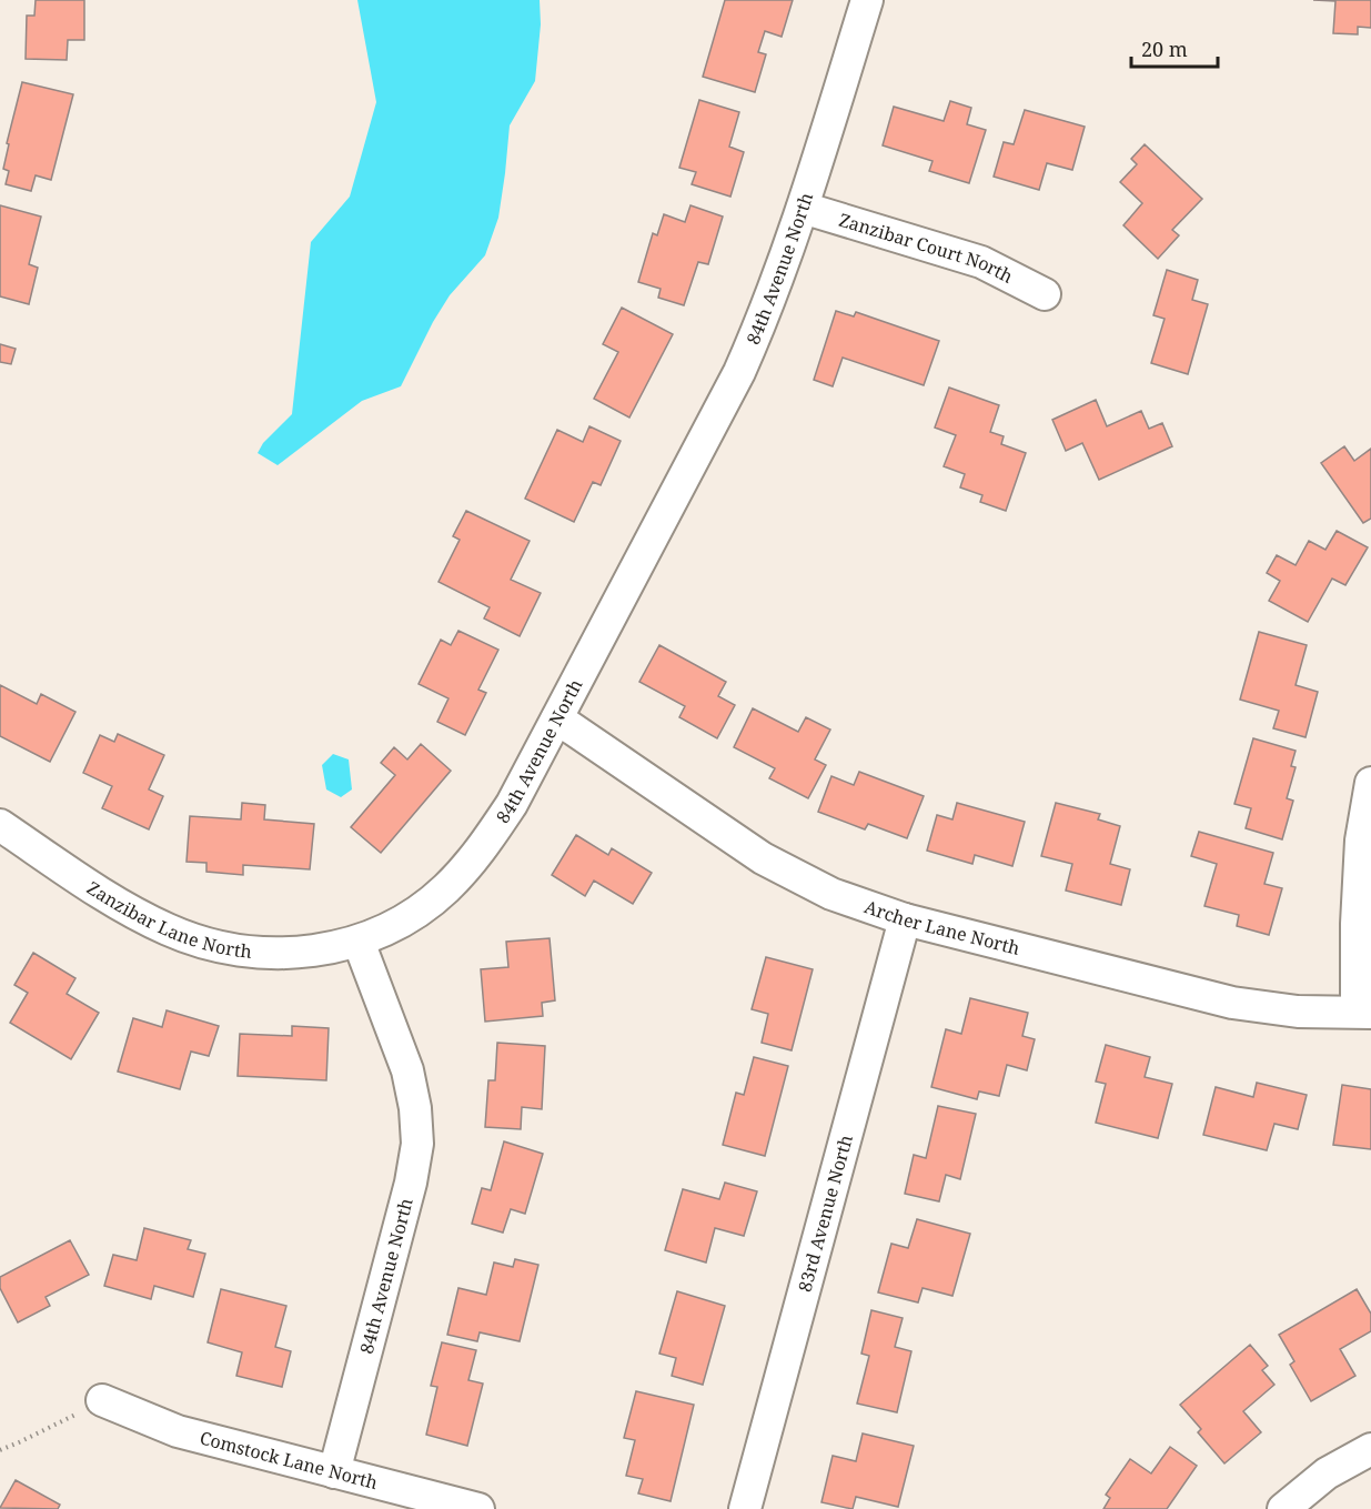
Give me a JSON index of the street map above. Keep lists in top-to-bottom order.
{
  "streets": {
    "street": [
      "Zanzibar Court North",
      "84th Avenue North",
      "Zanzibar Lane North",
      "Archer Lane North",
      "83rd Avenue North",
      "Comstock Lane North"
    ]
  },
  "crossings": [
    ["Zanzibar Court North", "84th Avenue North"],
    ["84th Avenue North", "Zanzibar Lane North"],
    ["84th Avenue North", "Archer Lane North"],
    ["84th Avenue North", "Comstock Lane North"],
    ["Archer Lane North", "83rd Avenue North"]
  ],
  "scale_bar": "20 m"
}
